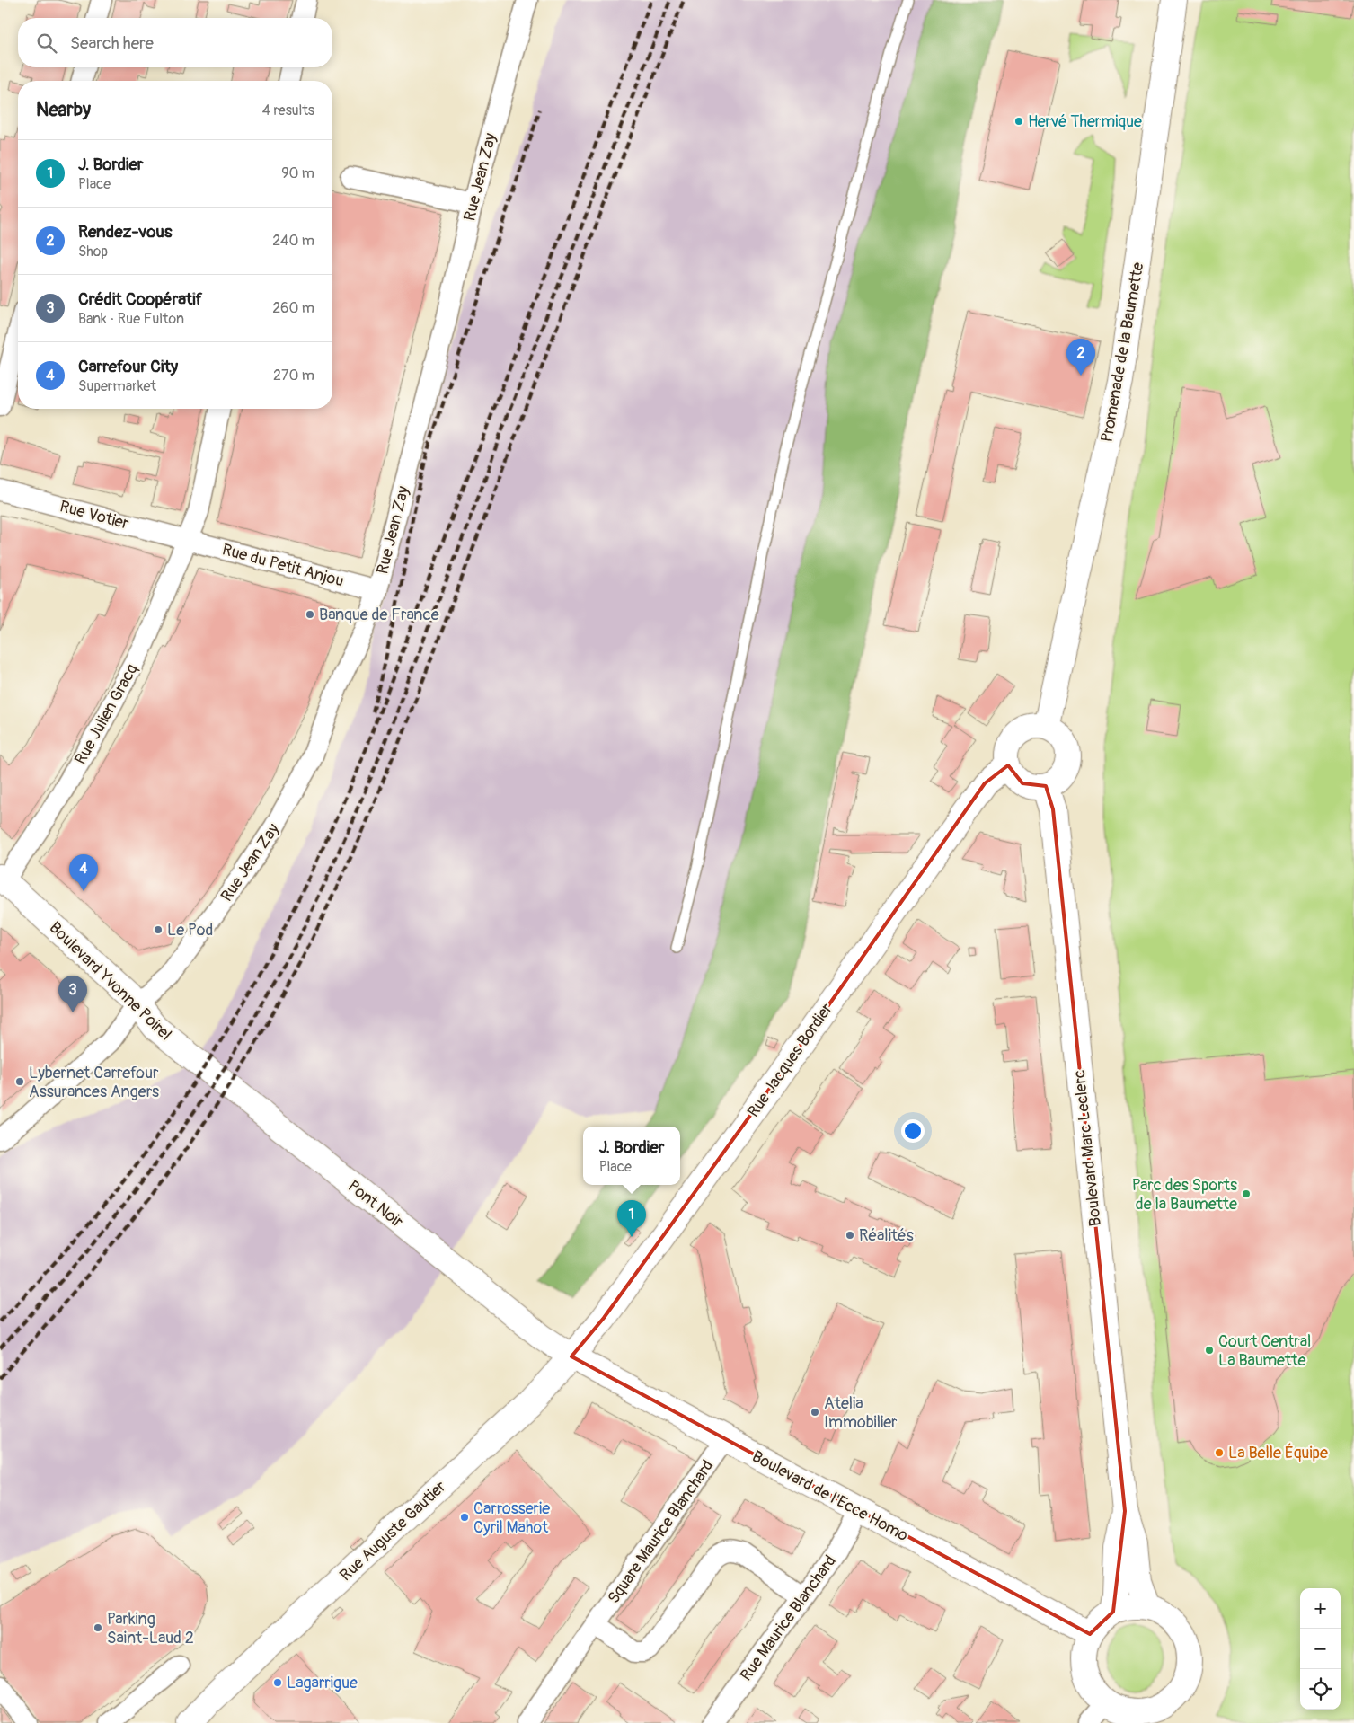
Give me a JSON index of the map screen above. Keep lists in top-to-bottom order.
{
  "streets": {
    "street": [
      "Rue Jean Zay",
      "Promenade de la Baumette",
      "Rue Votier",
      "Rue du Petit Anjou",
      "Rue Julien Gracq",
      "Boulevard Yvonne Poirel",
      "Rue Jacques Bordier",
      "Boulevard Marc Leclerc",
      "Pont Noir",
      "Boulevard de l'Ecce Homo",
      "Rue Auguste Gautier",
      "Square Maurice Blanchard",
      "Rue Maurice Blanchard"
    ]
  },
  "crossings": [
    ["Rue Jean Zay", "Rue du Petit Anjou"],
    ["Rue Jean Zay", "Boulevard Yvonne Poirel"],
    ["Promenade de la Baumette", "Rue Jacques Bordier"],
    ["Promenade de la Baumette", "Boulevard Marc Leclerc"],
    ["Rue Votier", "Rue du Petit Anjou"],
    ["Rue Votier", "Rue Julien Gracq"],
    ["Rue du Petit Anjou", "Rue Julien Gracq"],
    ["Rue Julien Gracq", "Boulevard Yvonne Poirel"],
    ["Boulevard Yvonne Poirel", "Pont Noir"],
    ["Rue Jacques Bordier", "Boulevard Marc Leclerc"],
    ["Rue Jacques Bordier", "Pont Noir"],
    ["Rue Jacques Bordier", "Boulevard de l'Ecce Homo"],
    ["Rue Jacques Bordier", "Rue Auguste Gautier"],
    ["Boulevard Marc Leclerc", "Boulevard de l'Ecce Homo"],
    ["Pont Noir", "Boulevard de l'Ecce Homo"],
    ["Pont Noir", "Rue Auguste Gautier"],
    ["Boulevard de l'Ecce Homo", "Rue Auguste Gautier"],
    ["Boulevard de l'Ecce Homo", "Square Maurice Blanchard"],
    ["Boulevard de l'Ecce Homo", "Rue Maurice Blanchard"]
  ],
  "places": [
    "Hervé Thermique",
    "Banque de France",
    "Le Pod",
    "Lybernet Carrefour Assurances Angers",
    "Parc des Sports de la Baumette",
    "Réalités",
    "Court Central La Baumette",
    "Atelia Immobilier",
    "La Belle Équipe",
    "Carrosserie Cyril Mahot",
    "Parking Saint-Laud 2",
    "Lagarrigue"
  ],
  "page": {
    "search": "Search here",
    "heading": ["Nearby", "4 results"],
    "list": [
      {
        "mark": "1",
        "name": "J. Bordier",
        "note": "Place",
        "value": "90 m"
      },
      {
        "mark": "2",
        "name": "Rendez-vous",
        "note": "Shop",
        "value": "240 m"
      },
      {
        "mark": "3",
        "name": "Crédit Coopératif",
        "note": "Bank · Rue Fulton",
        "value": "260 m"
      },
      {
        "mark": "4",
        "name": "Carrefour City",
        "note": "Supermarket",
        "value": "270 m"
      }
    ],
    "pins": [
      "2",
      "4",
      "3",
      "1"
    ],
    "popup": ["J. Bordier", "Place"],
    "map_buttons": ["+", "−"]
  }
}
